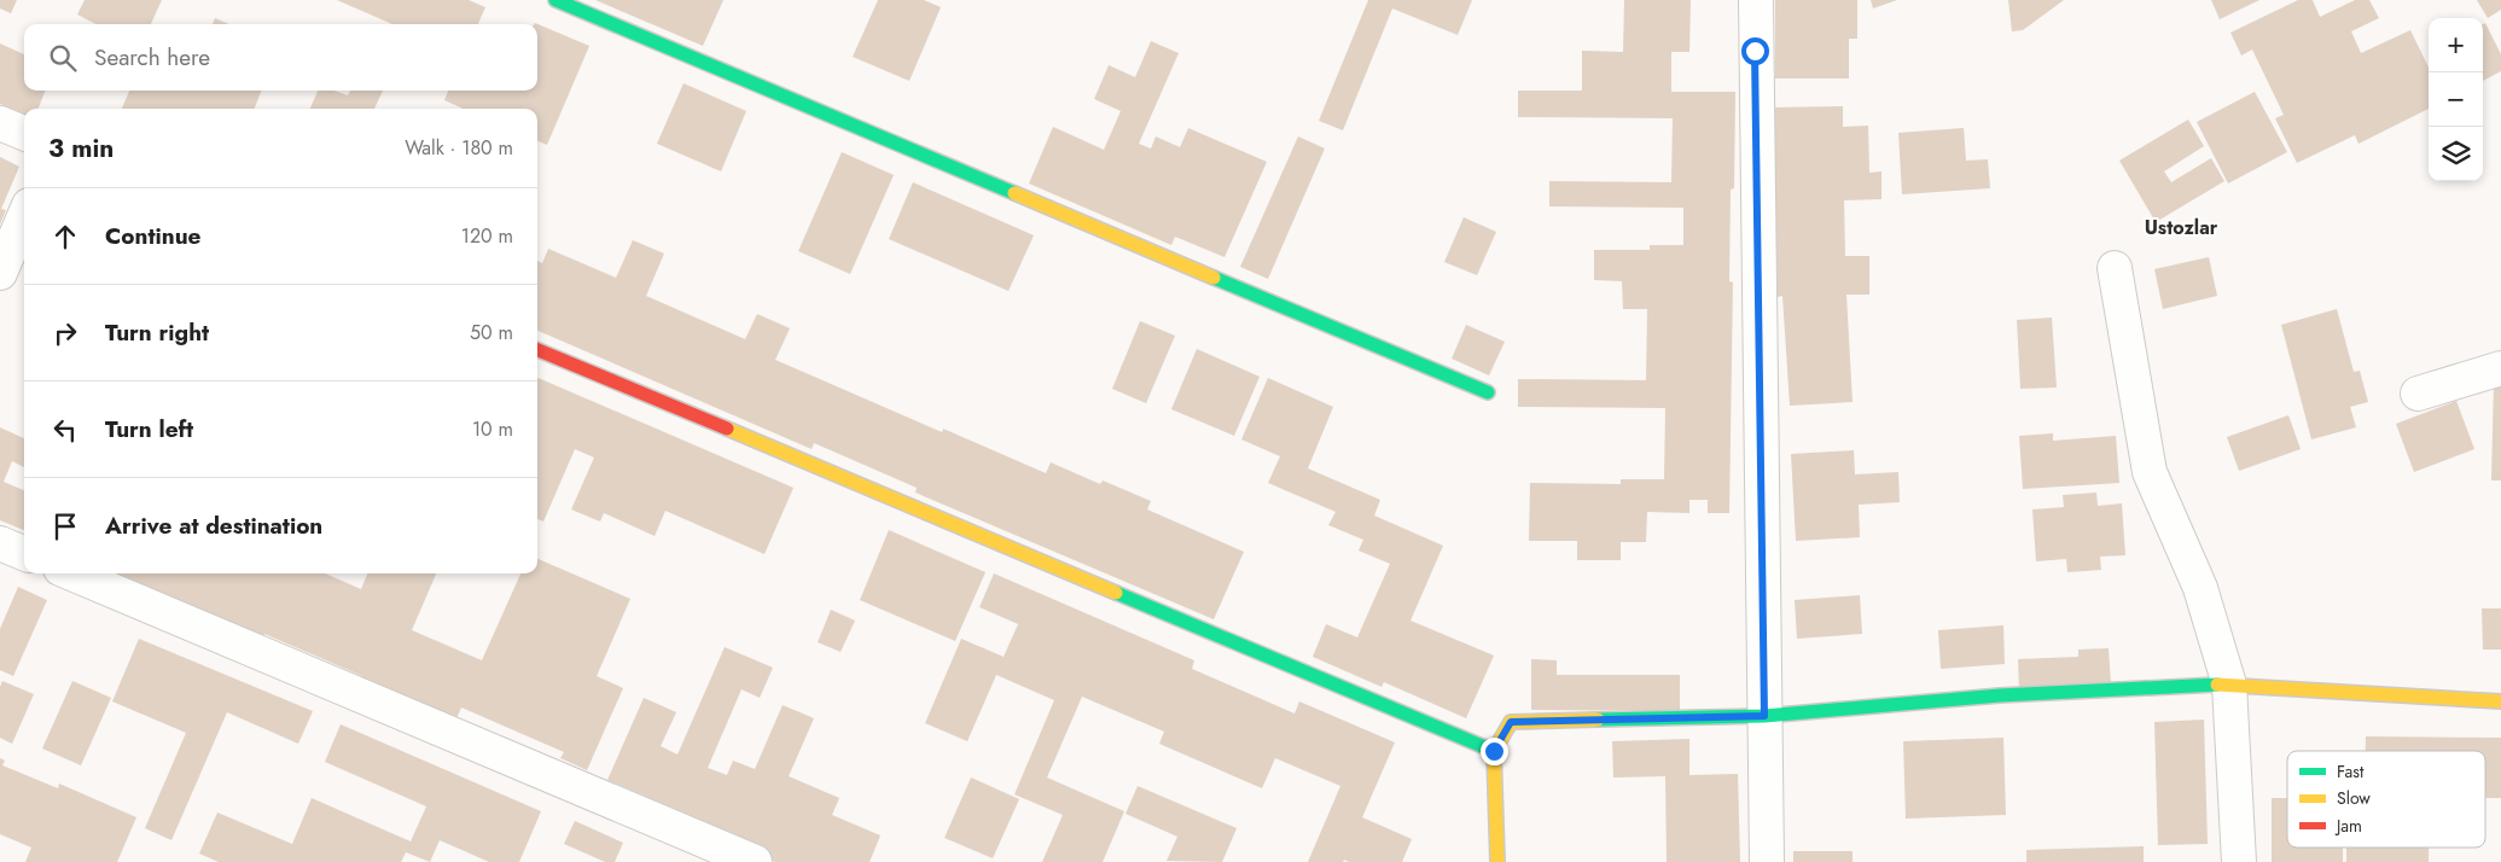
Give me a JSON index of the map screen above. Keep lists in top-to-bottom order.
{
  "districts": ["Ustozlar"],
  "legend": ["Fast", "Slow", "Jam"],
  "page": {
    "map_buttons": ["+", "−"],
    "search": "Search here",
    "heading": ["3 min", "Walk · 180 m"],
    "list": [
      ["Continue", "120 m"],
      ["Turn right", "50 m"],
      ["Turn left", "10 m"],
      "Arrive at destination"
    ]
  }
}
